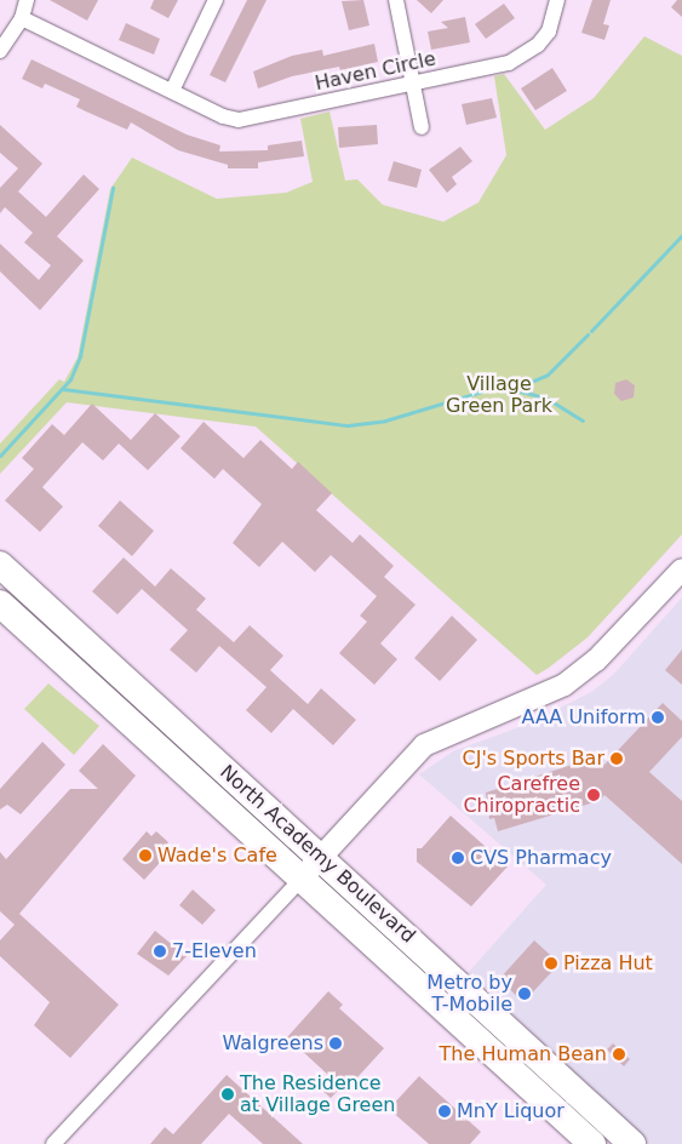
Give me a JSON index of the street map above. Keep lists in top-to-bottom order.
{
  "streets": {
    "highway": ["North Academy Boulevard"],
    "street": ["Haven Circle"]
  },
  "parks": ["Village Green Park"],
  "places": [
    "AAA Uniform",
    "CJ's Sports Bar",
    "Carefree Chiropractic",
    "Wade's Cafe",
    "CVS Pharmacy",
    "7-Eleven",
    "Pizza Hut",
    "Metro by T-Mobile",
    "Walgreens",
    "The Human Bean",
    "The Residence at Village Green",
    "MnY Liquor"
  ]
}
